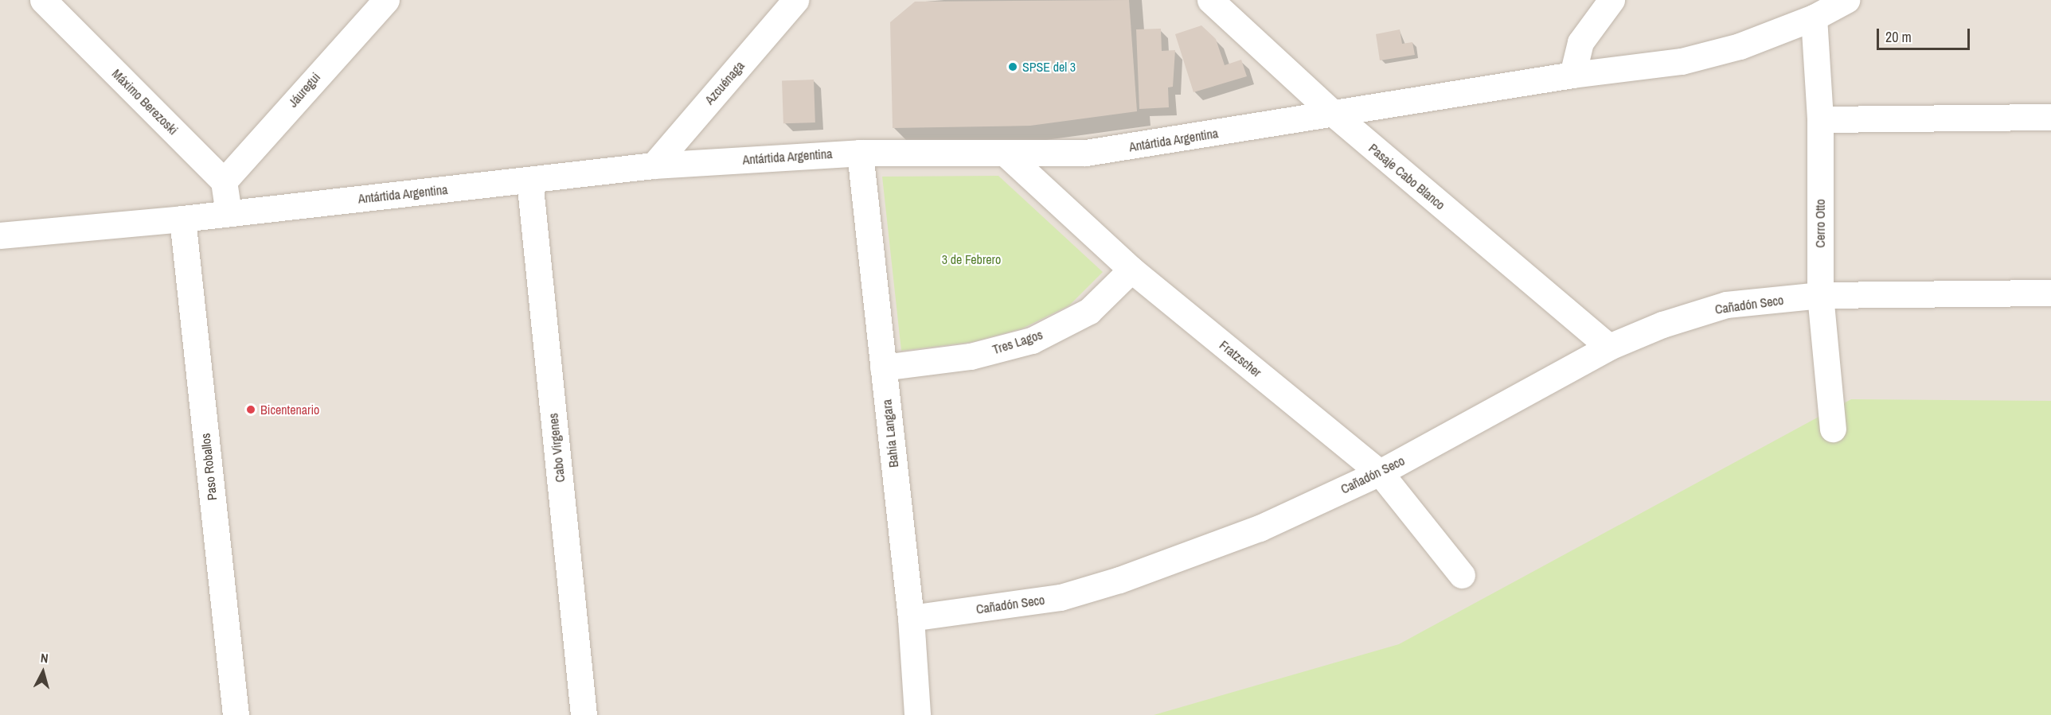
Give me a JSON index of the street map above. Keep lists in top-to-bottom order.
{
  "streets": {
    "street": [
      "Azcuénaga",
      "Jáuregui",
      "Máximo Berezoski",
      "Antártida Argentina",
      "Pasaje Cabo Blanco",
      "Cerro Otto",
      "Cañadón Seco",
      "Tres Lagos",
      "Fratzscher",
      "Bahía Langara",
      "Cabo Virgenes",
      "Paso Roballos"
    ]
  },
  "crossings": [
    ["Azcuénaga", "Antártida Argentina"],
    ["Jáuregui", "Máximo Berezoski"],
    ["Antártida Argentina", "Pasaje Cabo Blanco"],
    ["Antártida Argentina", "Cerro Otto"],
    ["Antártida Argentina", "Fratzscher"],
    ["Antártida Argentina", "Bahía Langara"],
    ["Antártida Argentina", "Cabo Virgenes"],
    ["Antártida Argentina", "Paso Roballos"],
    ["Pasaje Cabo Blanco", "Cañadón Seco"],
    ["Cerro Otto", "Cañadón Seco"],
    ["Cañadón Seco", "Fratzscher"],
    ["Cañadón Seco", "Bahía Langara"],
    ["Tres Lagos", "Fratzscher"],
    ["Tres Lagos", "Bahía Langara"]
  ],
  "parks": ["3 de Febrero"],
  "places": ["SPSE del 3", "Bicentenario"],
  "scale_bar": "20 m",
  "north": "top"
}
